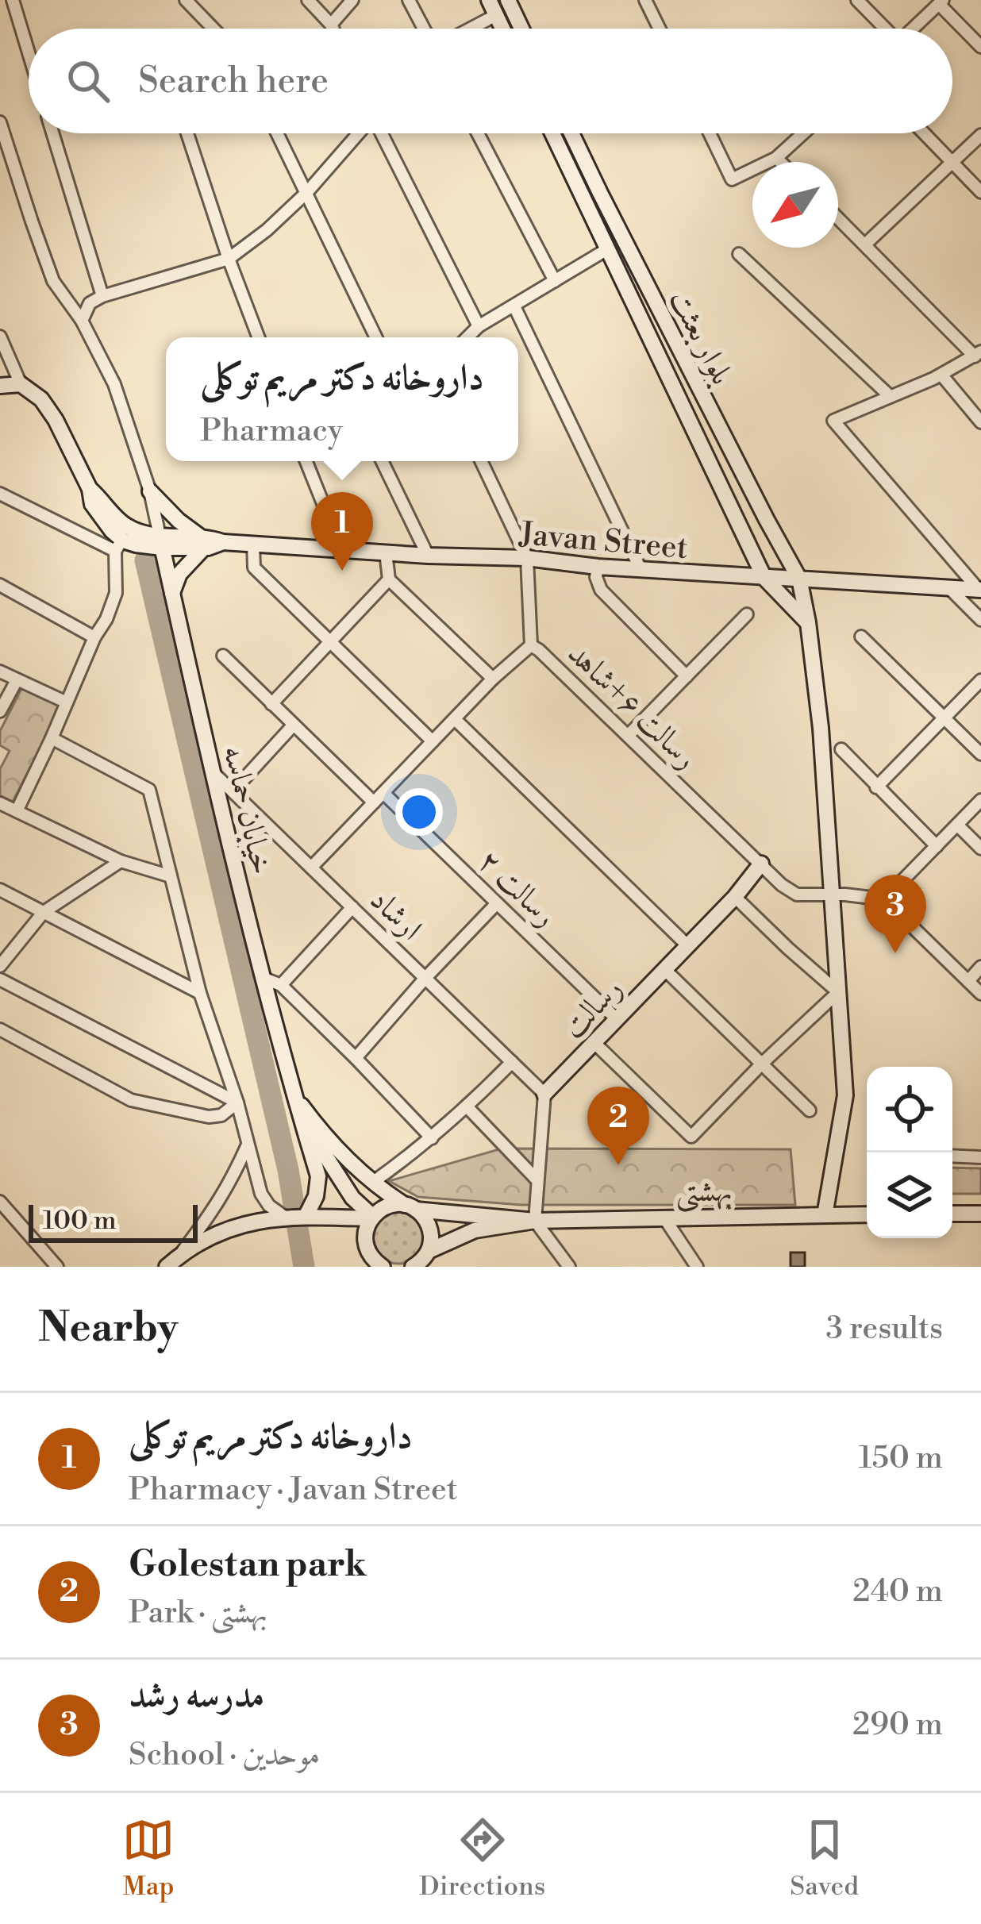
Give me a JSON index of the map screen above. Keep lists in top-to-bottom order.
{
  "streets": {
    "main road": [
      "بلوار بعثت",
      "Javan Street",
      "خیابان حماسه",
      "رسالت",
      "بهشتی"
    ],
    "street": ["رسالت ۶+شاهد", "رسالت ۲", "ارشاد"]
  },
  "crossings": [
    ["بلوار بعثت", "Javan Street"],
    ["بلوار بعثت", "رسالت ۶+شاهد"],
    ["بلوار بعثت", "بهشتی"],
    ["Javan Street", "رسالت ۶+شاهد"],
    ["Javan Street", "خیابان حماسه"],
    ["رسالت ۶+شاهد", "رسالت"],
    ["خیابان حماسه", "ارشاد"],
    ["رسالت ۲", "رسالت"],
    ["ارشاد", "رسالت"]
  ],
  "scale_bar": "100 m",
  "north": "bottom left",
  "page": {
    "search": "Search here",
    "popup": ["داروخانه دکتر مریم توکلی", "Pharmacy"],
    "pins": ["1", "3", "2"],
    "scale": "100 m",
    "heading": ["Nearby", "3 results"],
    "list": [
      {
        "mark": "1",
        "name": "داروخانه دکتر مریم توکلی",
        "note": "Pharmacy · Javan Street",
        "value": "150 m"
      },
      {
        "mark": "2",
        "name": "Golestan park",
        "note": "Park · بهشتی",
        "value": "240 m"
      },
      {
        "mark": "3",
        "name": "مدرسه رشد",
        "note": "School · موحدین",
        "value": "290 m"
      }
    ],
    "nav": ["Map", "Directions", "Saved"]
  }
}
